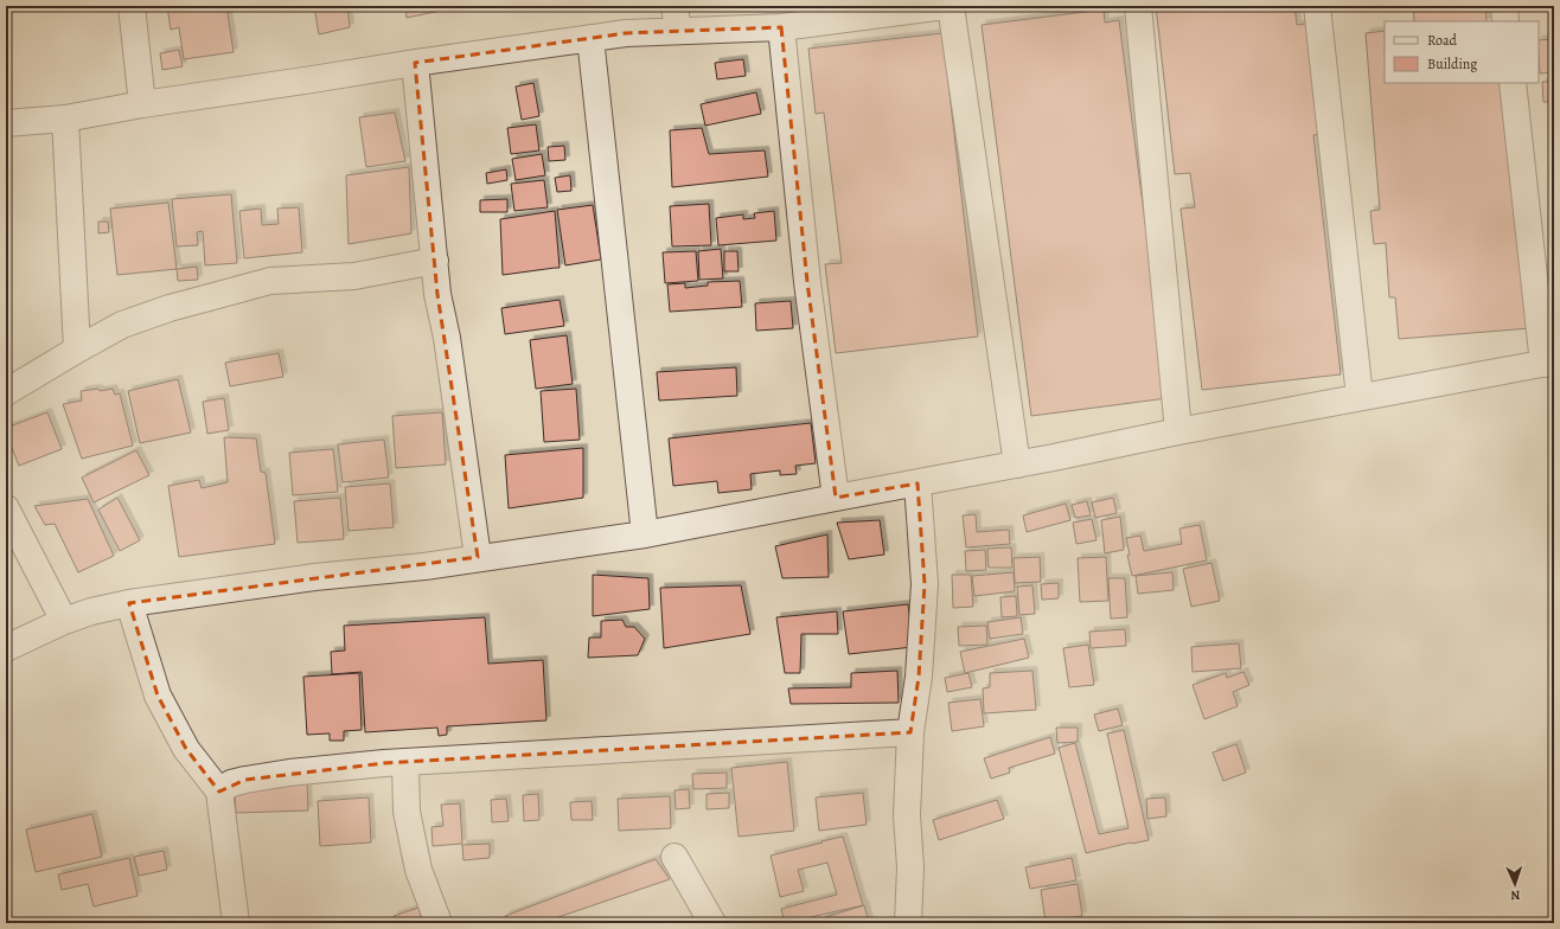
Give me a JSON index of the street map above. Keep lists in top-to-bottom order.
{
  "legend": ["Road", "Building"],
  "north": "bottom"
}
